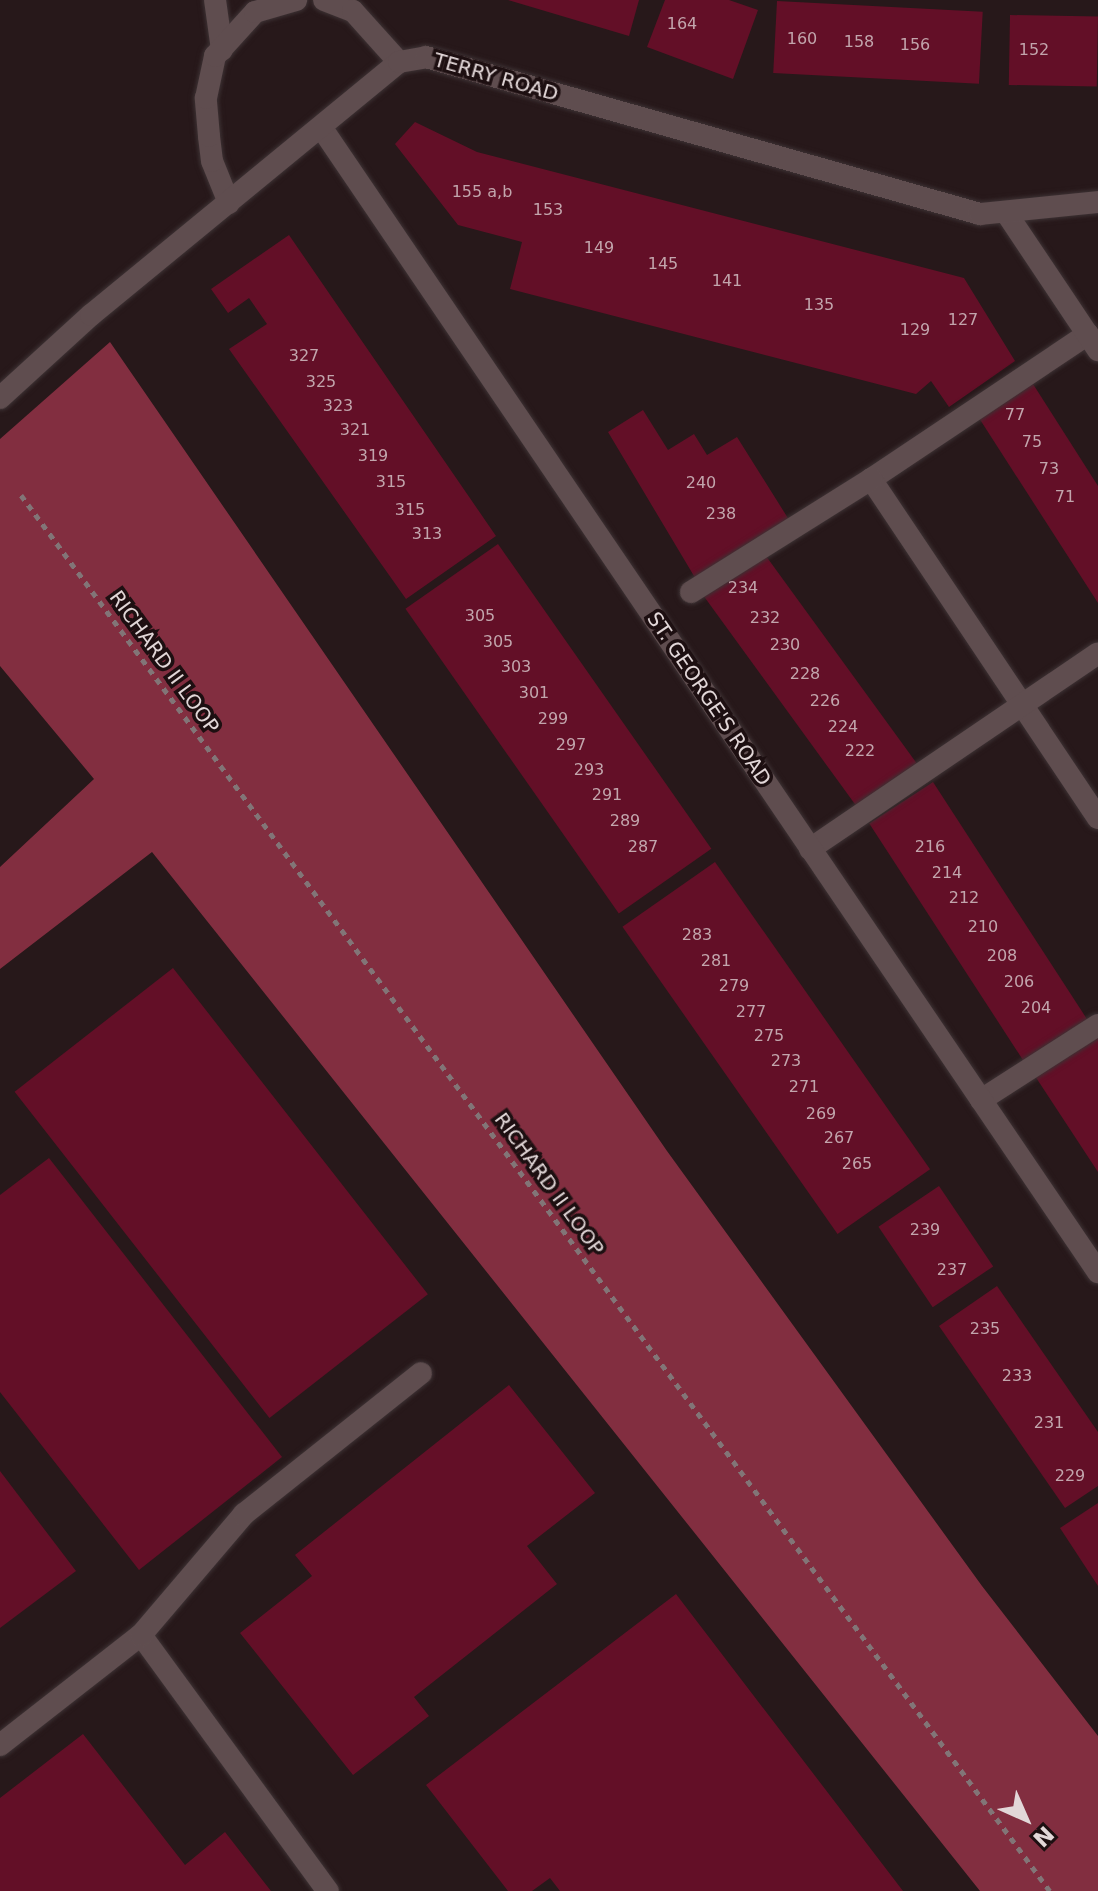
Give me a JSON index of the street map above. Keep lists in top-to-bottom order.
{
  "streets": {
    "street": ["TERRY ROAD", "ST. GEORGE'S ROAD"],
    "path": ["RICHARD II LOOP"]
  },
  "house_numbers": [
    "164",
    "160",
    "158",
    "156",
    "152",
    "155 a,b",
    "153",
    "149",
    "145",
    "141",
    "135",
    "127",
    "129",
    "327",
    "325",
    "323",
    "77",
    "321",
    "75",
    "319",
    "73",
    "315",
    "240",
    "71",
    "315",
    "238",
    "313",
    "234",
    "305",
    "232",
    "305",
    "230",
    "303",
    "228",
    "301",
    "226",
    "299",
    "224",
    "297",
    "222",
    "293",
    "291",
    "289",
    "287",
    "216",
    "214",
    "212",
    "210",
    "283",
    "208",
    "281",
    "206",
    "279",
    "204",
    "277",
    "275",
    "273",
    "271",
    "269",
    "267",
    "265",
    "239",
    "237",
    "235",
    "233",
    "231",
    "229"
  ],
  "north": "bottom right"
}
